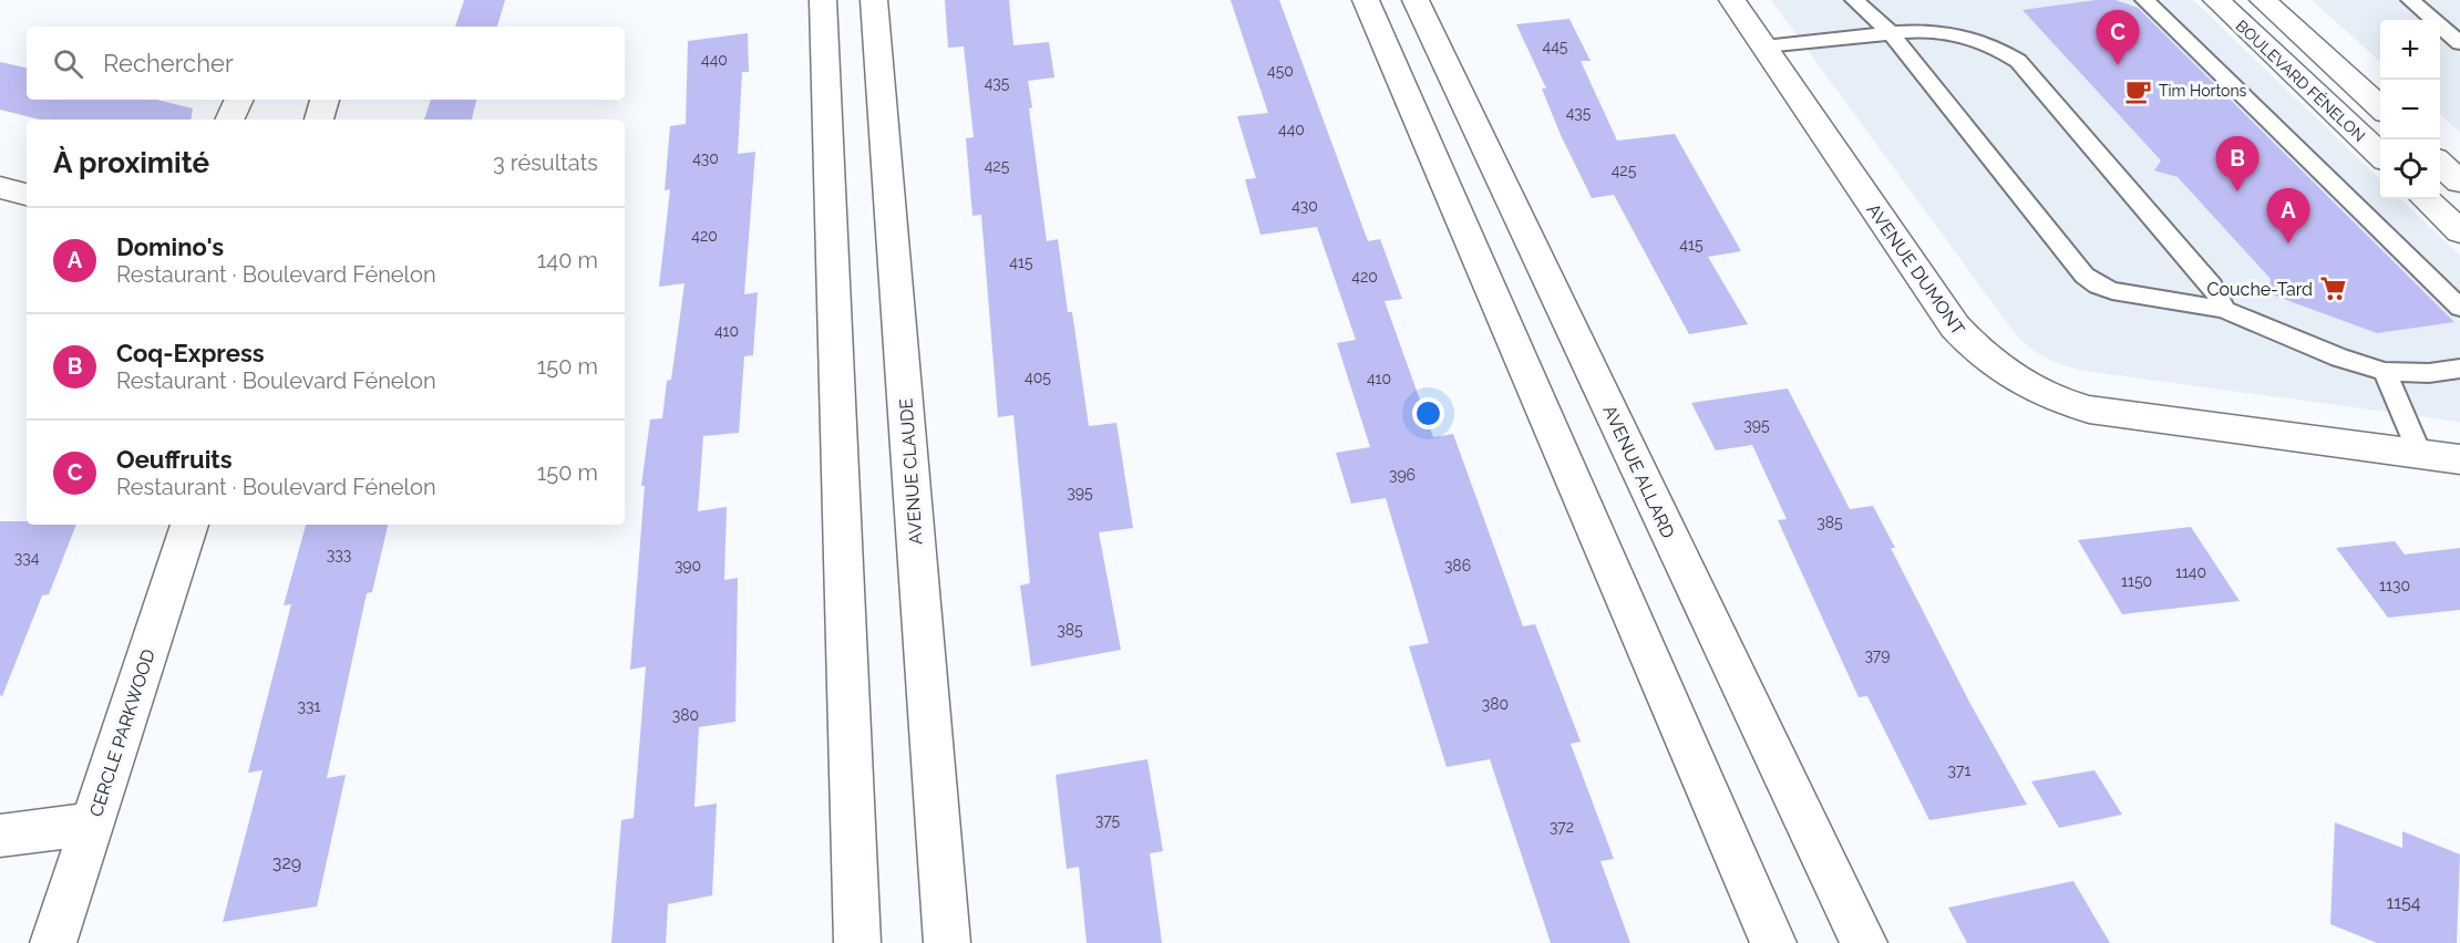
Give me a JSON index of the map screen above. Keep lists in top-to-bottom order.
{
  "streets": {
    "street": [
      "BOULEVARD FÉNELON",
      "AVENUE DUMONT",
      "AVENUE CLAUDE",
      "AVENUE ALLARD",
      "CERCLE PARKWOOD"
    ]
  },
  "places": {
    "cafe": ["Tim Hortons"],
    "supermarket": ["Couche-Tard"]
  },
  "house_numbers": [
    "445",
    "440",
    "450",
    "435",
    "435",
    "440",
    "430",
    "425",
    "425",
    "430",
    "420",
    "415",
    "415",
    "420",
    "410",
    "405",
    "410",
    "395",
    "396",
    "395",
    "385",
    "333",
    "334",
    "390",
    "386",
    "1140",
    "1150",
    "1130",
    "385",
    "379",
    "380",
    "331",
    "380",
    "371",
    "375",
    "372",
    "329",
    "1154"
  ],
  "page": {
    "pins": ["C", "B", "A"],
    "map_buttons": ["+", "−"],
    "search": "Rechercher",
    "heading": ["À proximité", "3 résultats"],
    "list": [
      {
        "mark": "A",
        "name": "Domino's",
        "note": "Restaurant · Boulevard Fénelon",
        "value": "140 m"
      },
      {
        "mark": "B",
        "name": "Coq-Express",
        "note": "Restaurant · Boulevard Fénelon",
        "value": "150 m"
      },
      {
        "mark": "C",
        "name": "Oeuffruits",
        "note": "Restaurant · Boulevard Fénelon",
        "value": "150 m"
      }
    ]
  }
}
